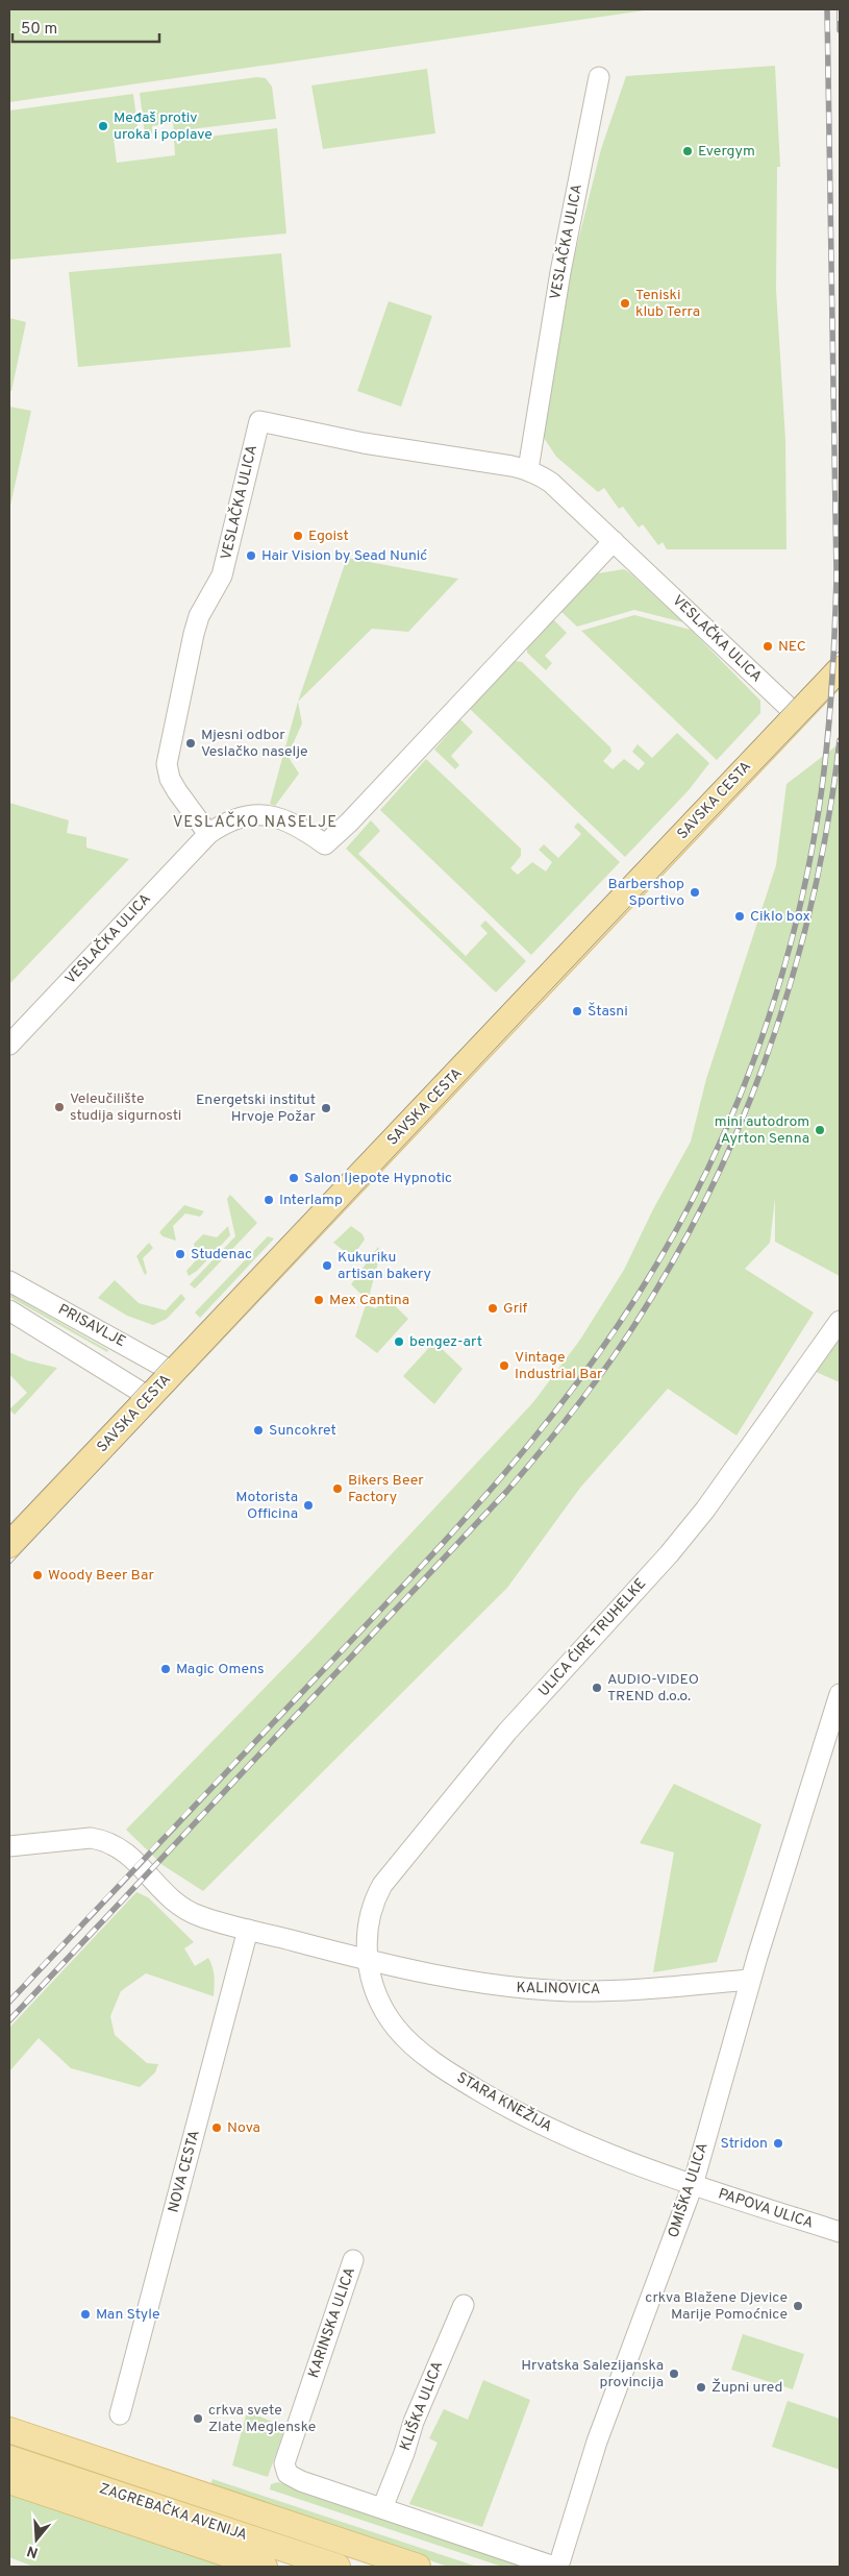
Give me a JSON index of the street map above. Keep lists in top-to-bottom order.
{
  "streets": {
    "main road": ["SAVSKA CESTA", "ZAGREBAČKA AVENIJA"],
    "street": [
      "VESLAČKA ULICA",
      "PRISAVLJE",
      "ULICA ĆIRE TRUHELKE",
      "KALINOVICA",
      "STARA KNEŽIJA",
      "NOVA CESTA",
      "OMIŠKA ULICA",
      "PAPOVA ULICA",
      "KARINSKA ULICA",
      "KLIŠKA ULICA"
    ]
  },
  "crossings": [
    ["VESLAČKA ULICA", "SAVSKA CESTA"],
    ["SAVSKA CESTA", "PRISAVLJE"],
    ["ULICA ĆIRE TRUHELKE", "KALINOVICA"],
    ["ULICA ĆIRE TRUHELKE", "STARA KNEŽIJA"],
    ["KALINOVICA", "STARA KNEŽIJA"],
    ["KALINOVICA", "OMIŠKA ULICA"],
    ["STARA KNEŽIJA", "OMIŠKA ULICA"],
    ["STARA KNEŽIJA", "PAPOVA ULICA"],
    ["OMIŠKA ULICA", "PAPOVA ULICA"],
    ["KARINSKA ULICA", "KLIŠKA ULICA"]
  ],
  "districts": ["VESLAČKO NASELJE"],
  "places": [
    "Međaš protiv uroka i poplave",
    "Evergym",
    "Teniski klub Terra",
    "Egoist",
    "Hair Vision by Sead Nunić",
    "NEC",
    "Mjesni odbor Veslačko naselje",
    "Barbershop Sportivo",
    "Ciklo box",
    "Štasni",
    "Veleučilište studija sigurnosti",
    "Energetski institut Hrvoje Požar",
    "mini autodrom Ayrton Senna",
    "Salon ljepote Hypnotic",
    "Interlamp",
    "Studenac",
    "Kukuriku artisan bakery",
    "Mex Cantina",
    "Grif",
    "bengez-art",
    "Vintage Industrial Bar",
    "Suncokret",
    "Bikers Beer Factory",
    "Motorista Officina",
    "Woody Beer Bar",
    "Magic Omens",
    "AUDIO-VIDEO TREND d.o.o.",
    "Nova",
    "Stridon",
    "crkva Blažene Djevice Marije Pomoćnice",
    "Man Style",
    "Hrvatska Salezijanska provincija",
    "Župni ured",
    "crkva svete Zlate Meglenske"
  ],
  "scale_bar": "50 m",
  "north": "bottom"
}
